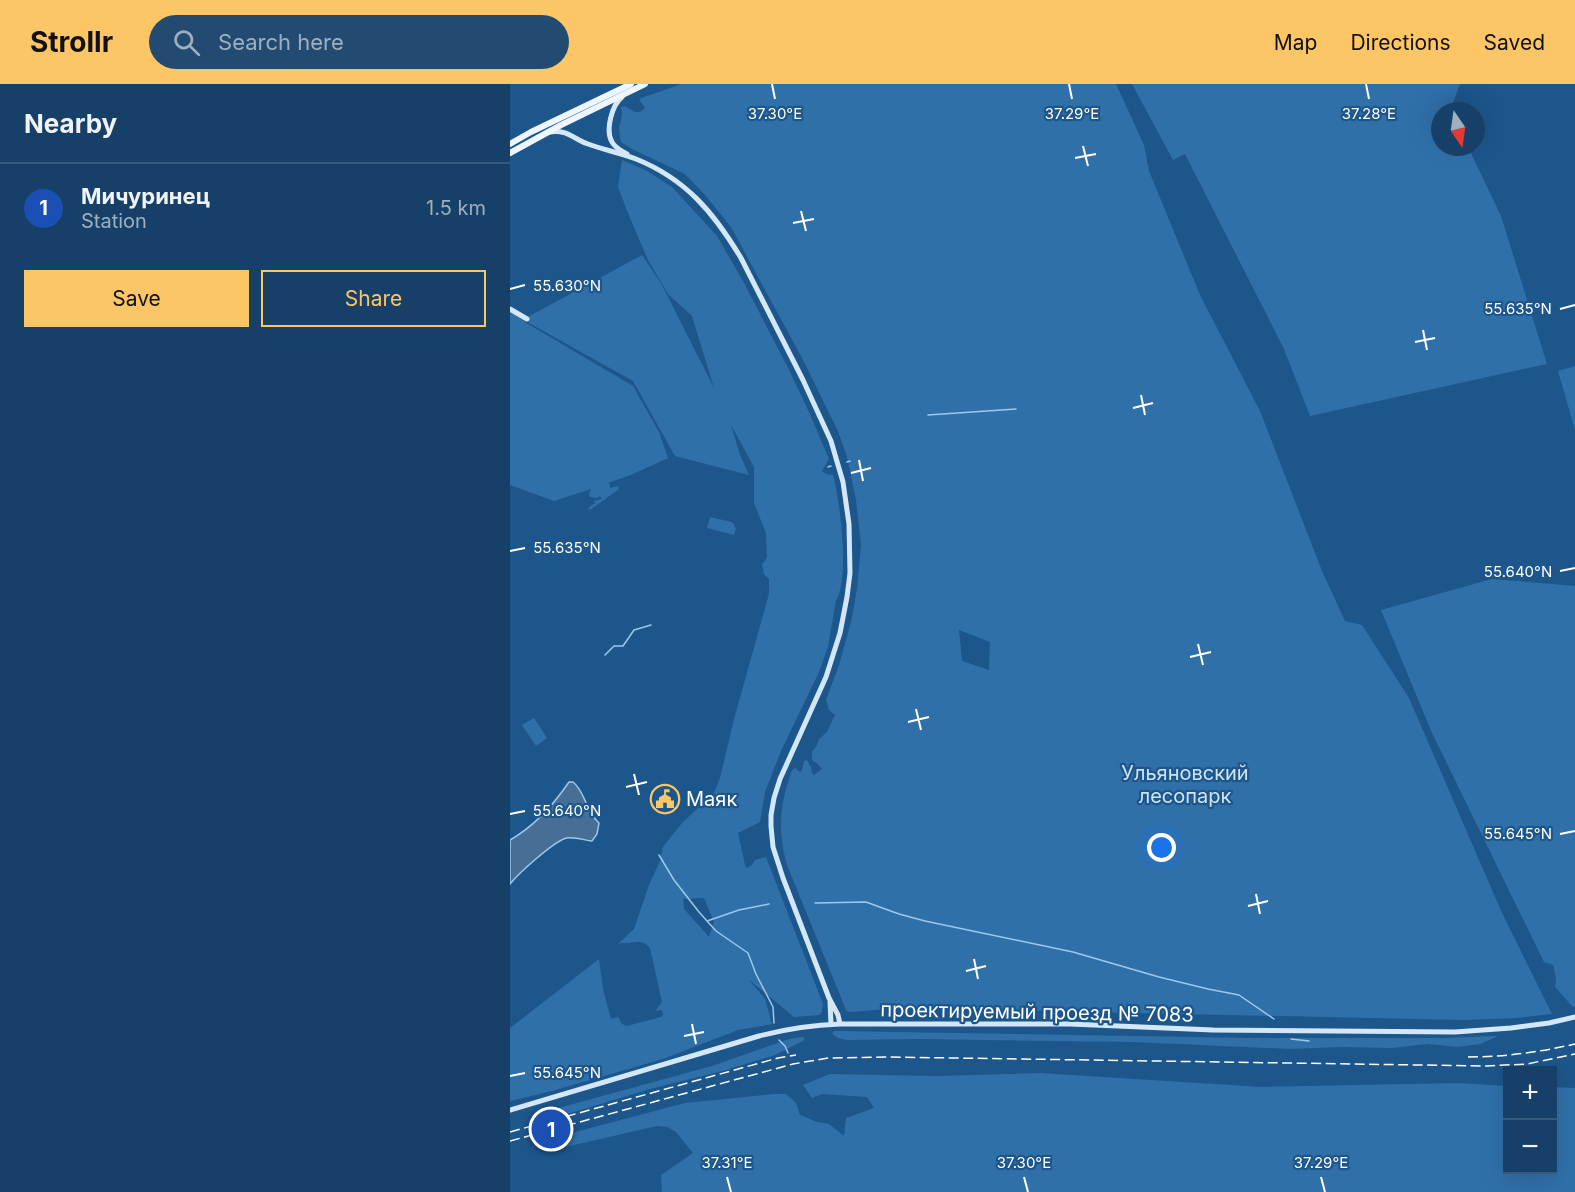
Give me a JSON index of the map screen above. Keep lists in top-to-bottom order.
{
  "streets": {
    "street": ["проектируемый проезд № 7083"]
  },
  "parks": ["Ульяновский лесопарк"],
  "places": {
    "public building": ["Маяк"]
  },
  "north": "bottom",
  "page": {
    "header": "Strollr",
    "search": "Search here",
    "nav": ["Map", "Directions", "Saved"],
    "heading": "Nearby",
    "list": [
      {
        "mark": "1",
        "name": "Мичуринец",
        "note": "Station",
        "value": "1.5 km"
      }
    ],
    "buttons": ["Save", "Share"],
    "map_buttons": ["+", "−"],
    "pins": "1"
  },
  "coordinates": [
    "37.30°E",
    "37.29°E",
    "37.28°E",
    "55.630°N",
    "55.635°N",
    "55.640°N",
    "55.645°N",
    "37.31°E"
  ]
}
